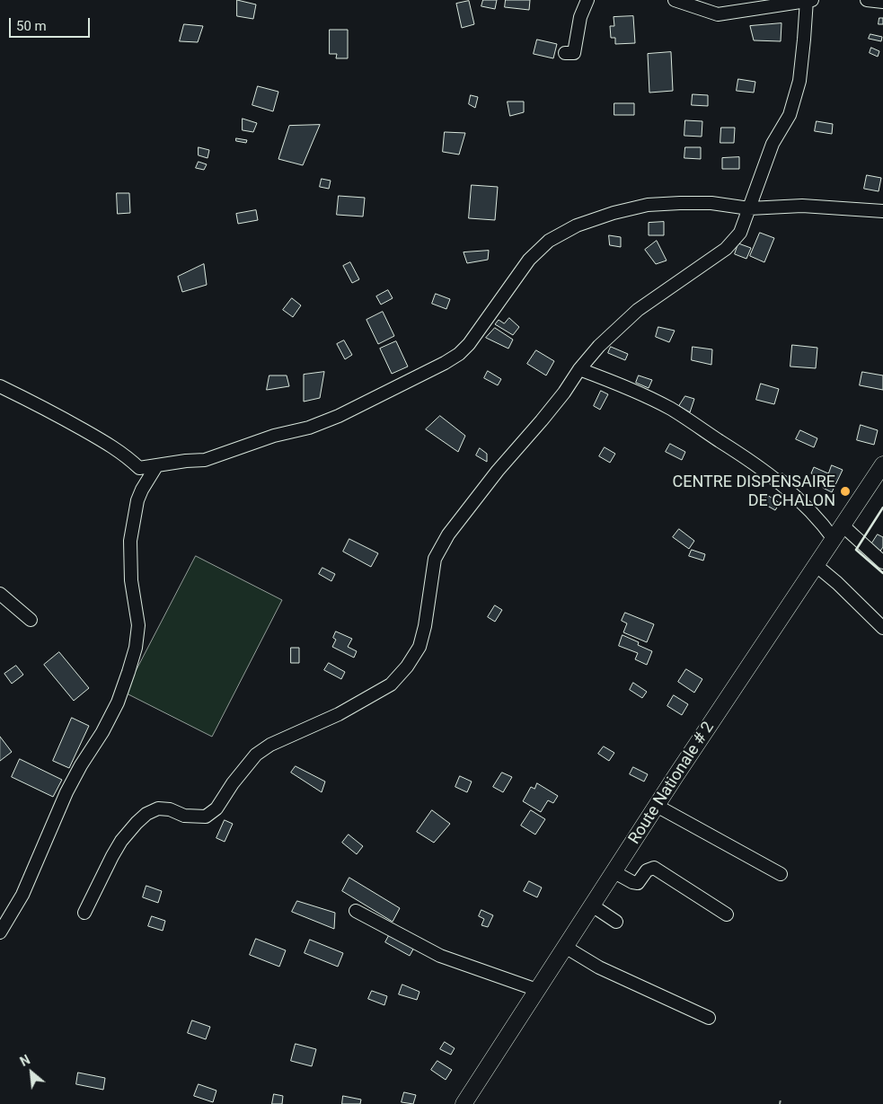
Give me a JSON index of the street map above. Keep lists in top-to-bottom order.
{
  "streets": {
    "main road": ["Route Nationale # 2"]
  },
  "places": ["CENTRE DISPENSAIRE DE CHALON"],
  "scale_bar": "50 m",
  "north": "top left"
}
